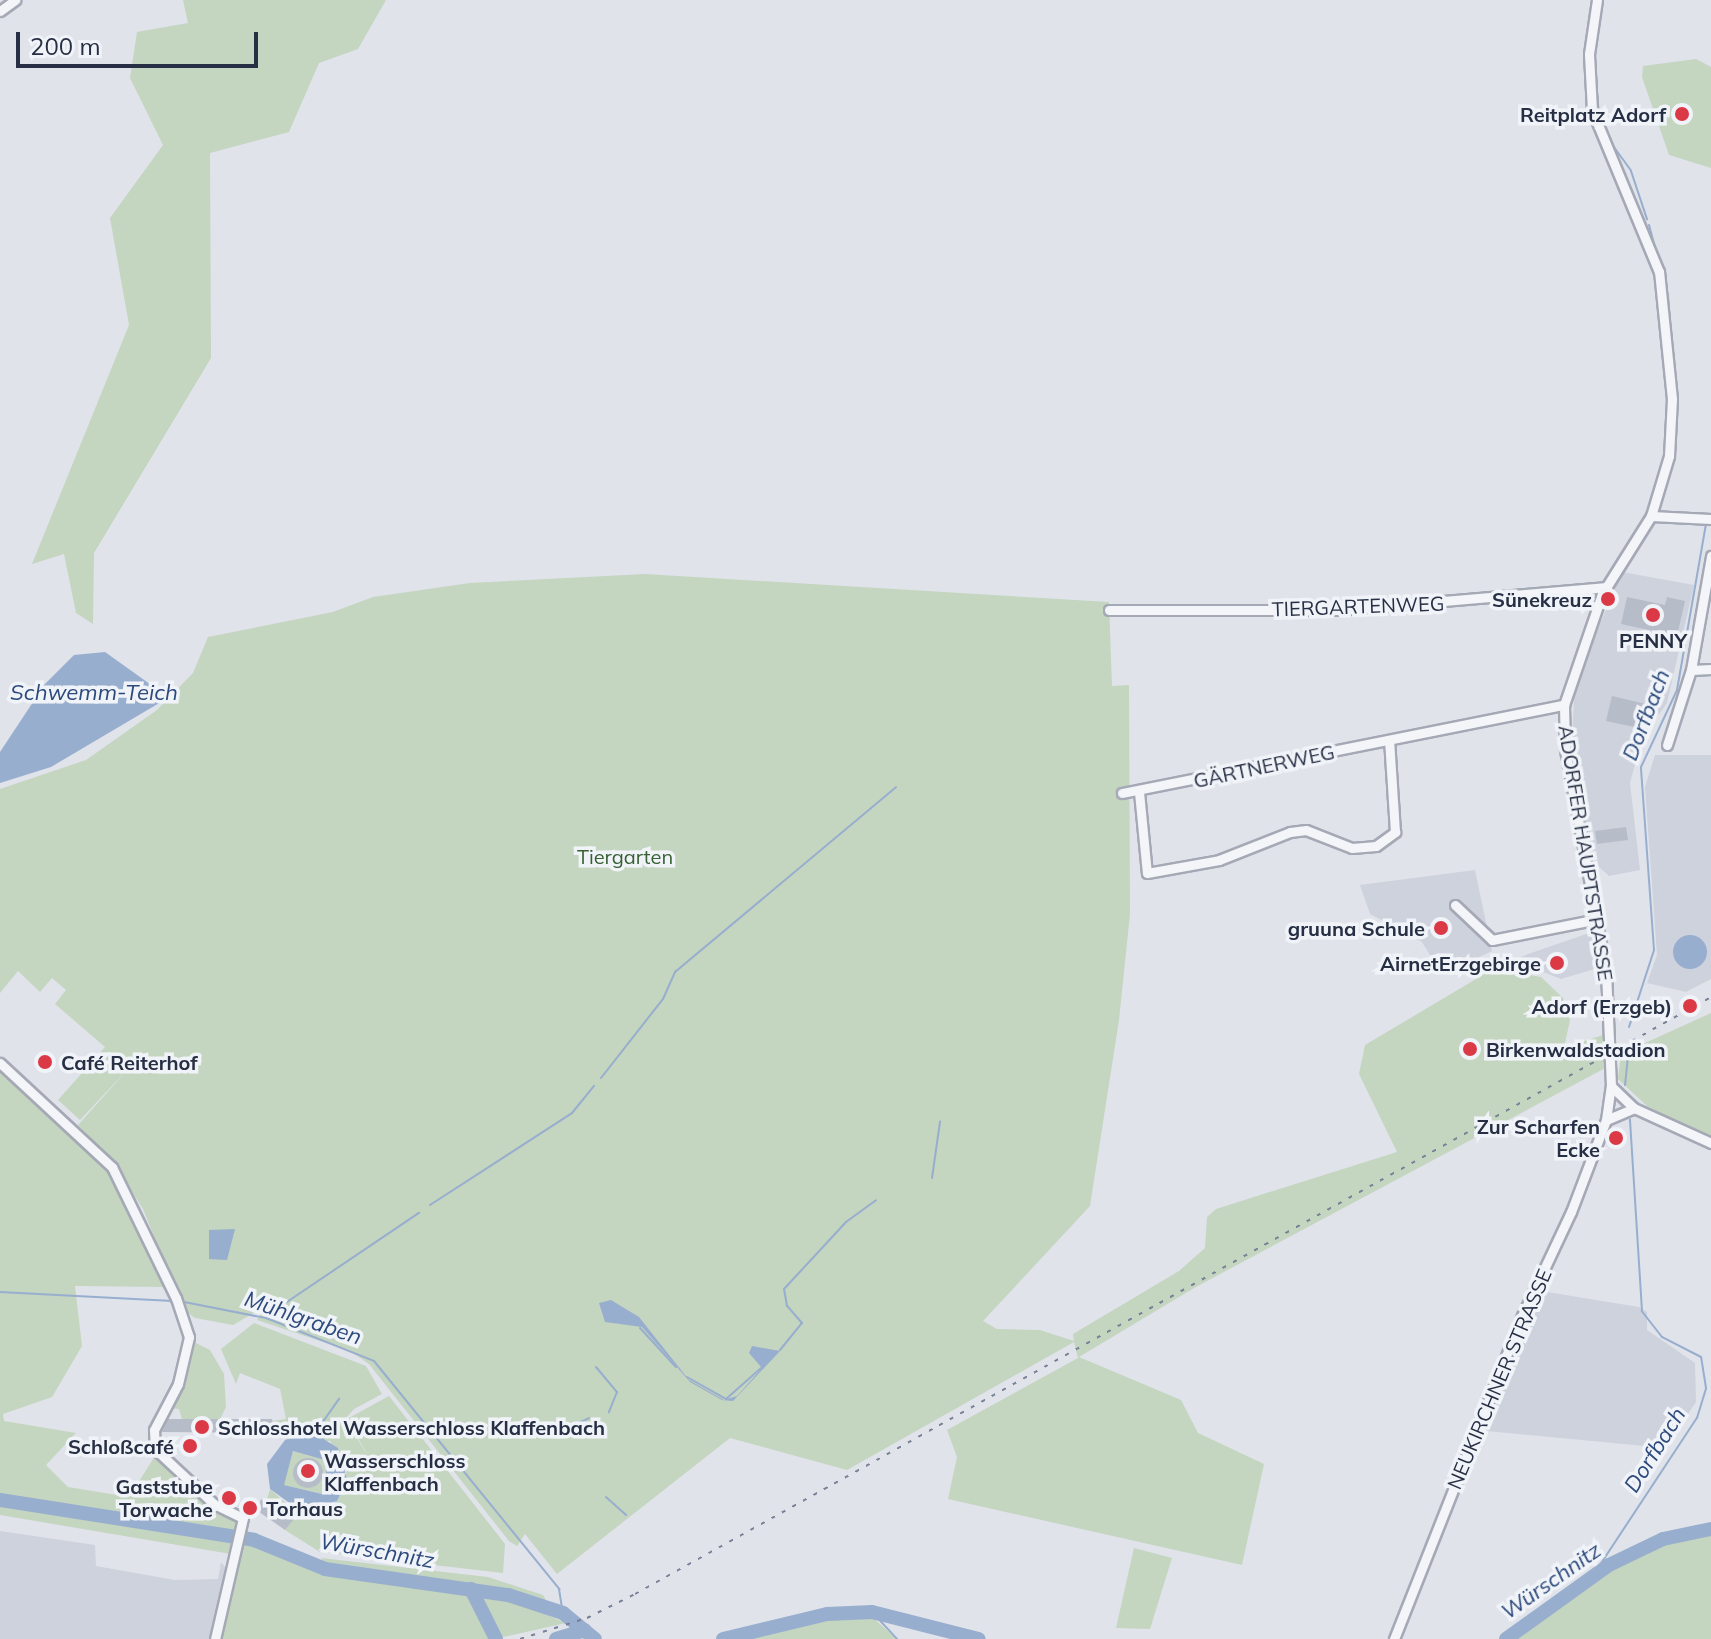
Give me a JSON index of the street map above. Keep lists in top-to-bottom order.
{
  "streets": {
    "street": [
      "TIERGARTENWEG",
      "GÄRTNERWEG",
      "ADORFER HAUPTSTRASSE",
      "NEUKIRCHNER STRASSE"
    ]
  },
  "crossings": [
    ["TIERGARTENWEG", "ADORFER HAUPTSTRASSE"],
    ["GÄRTNERWEG", "ADORFER HAUPTSTRASSE"],
    ["ADORFER HAUPTSTRASSE", "NEUKIRCHNER STRASSE"]
  ],
  "water": [
    "Schwemm-Teich",
    "Dorfbach",
    "Mühlgraben",
    "Würschnitz"
  ],
  "parks": ["Tiergarten"],
  "places": [
    "Reitplatz Adorf",
    "Sünekreuz",
    "PENNY",
    "gruuna Schule",
    "AirnetErzgebirge",
    "Adorf (Erzgeb)",
    "Birkenwaldstadion",
    "Café Reiterhof",
    "Zur Scharfen Ecke",
    "Schlosshotel Wasserschloss Klaffenbach",
    "Schloßcafé",
    "Wasserschloss Klaffenbach",
    "Gaststube Torwache",
    "Torhaus"
  ],
  "scale_bar": "200 m"
}
